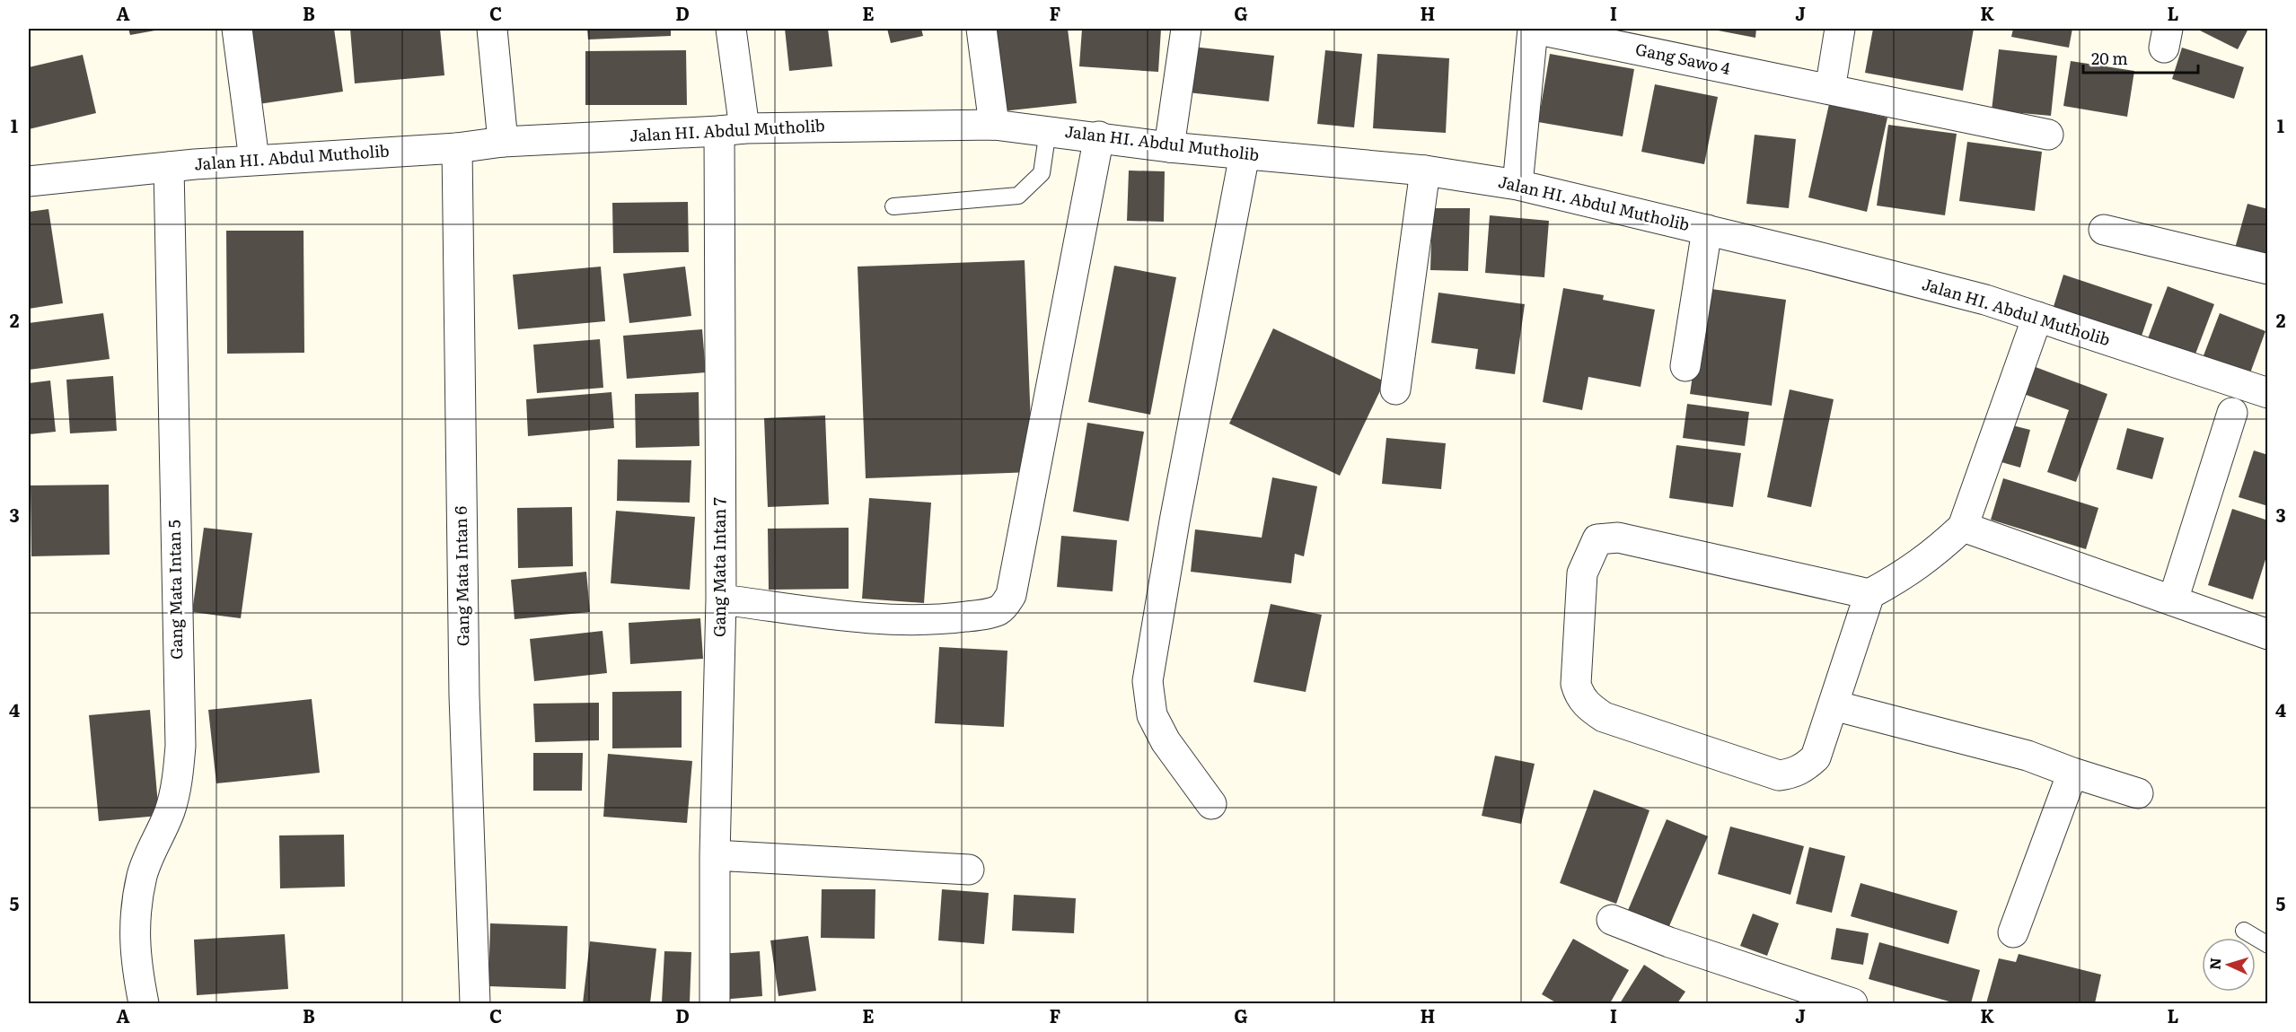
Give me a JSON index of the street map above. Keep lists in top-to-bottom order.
{
  "streets": {
    "street": [
      "Gang Sawo 4",
      "Jalan HI. Abdul Mutholib",
      "Gang Mata Intan 7",
      "Gang Mata Intan 6",
      "Gang Mata Intan 5"
    ]
  },
  "crossings": [
    ["Jalan HI. Abdul Mutholib", "Gang Mata Intan 7"],
    ["Jalan HI. Abdul Mutholib", "Gang Mata Intan 6"],
    ["Jalan HI. Abdul Mutholib", "Gang Mata Intan 5"]
  ],
  "scale_bar": "20 m",
  "north": "left",
  "grid": {
    "columns": [
      "A",
      "B",
      "C",
      "D",
      "E",
      "F",
      "G",
      "H",
      "I",
      "J",
      "K",
      "L"
    ],
    "rows": [
      "1",
      "2",
      "3",
      "4",
      "5"
    ]
  }
}
